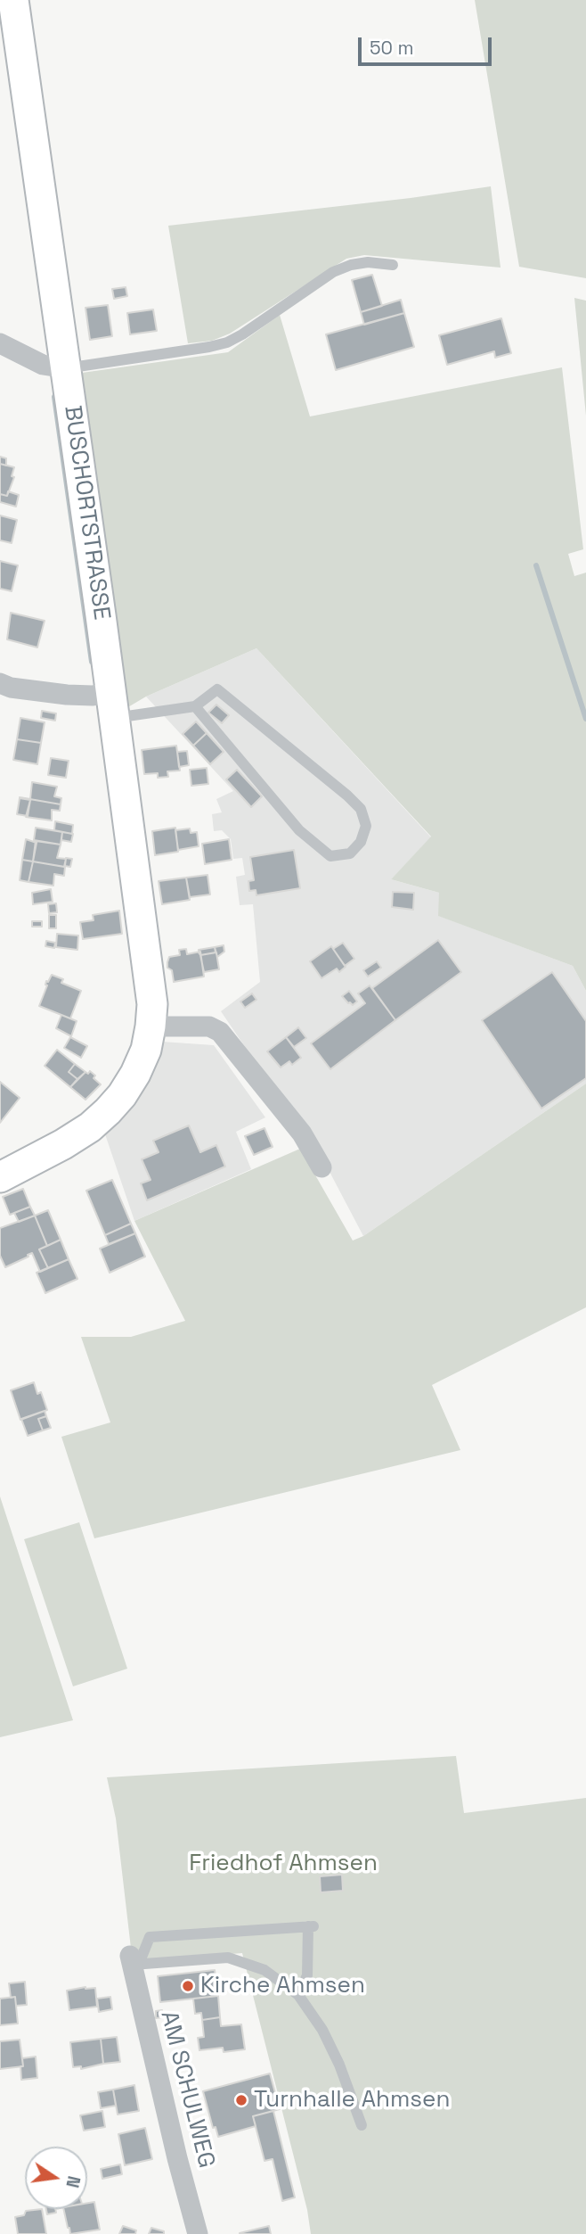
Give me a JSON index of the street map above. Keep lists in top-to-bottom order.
{
  "streets": {
    "main road": ["BUSCHORTSTRASSE"],
    "street": ["AM SCHULWEG"]
  },
  "parks": ["Friedhof Ahmsen"],
  "places": ["Kirche Ahmsen", "Turnhalle Ahmsen"],
  "scale_bar": "50 m",
  "north": "right"
}
